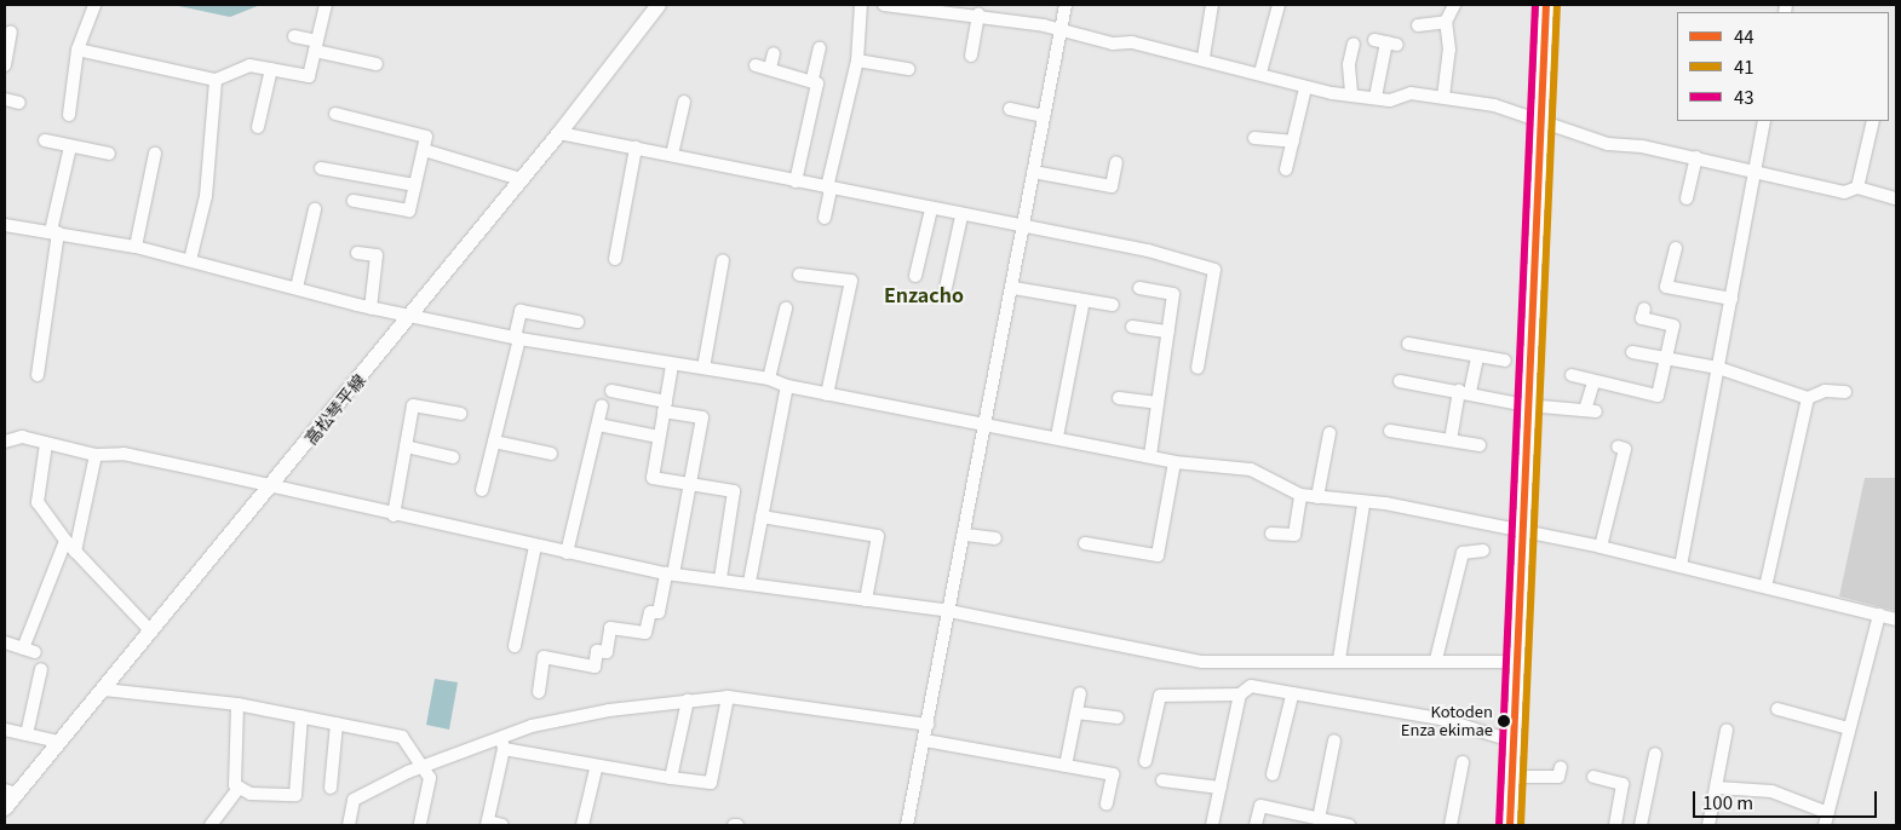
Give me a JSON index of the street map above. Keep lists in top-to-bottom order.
{
  "streets": {
    "main road": ["高松琴平線"]
  },
  "districts": ["Enzacho"],
  "places": ["Kotoden Enza ekimae"],
  "lines": ["transit line 44", "transit line 41", "transit line 43"],
  "legend": ["44", "41", "43"],
  "scale_bar": "100 m"
}
